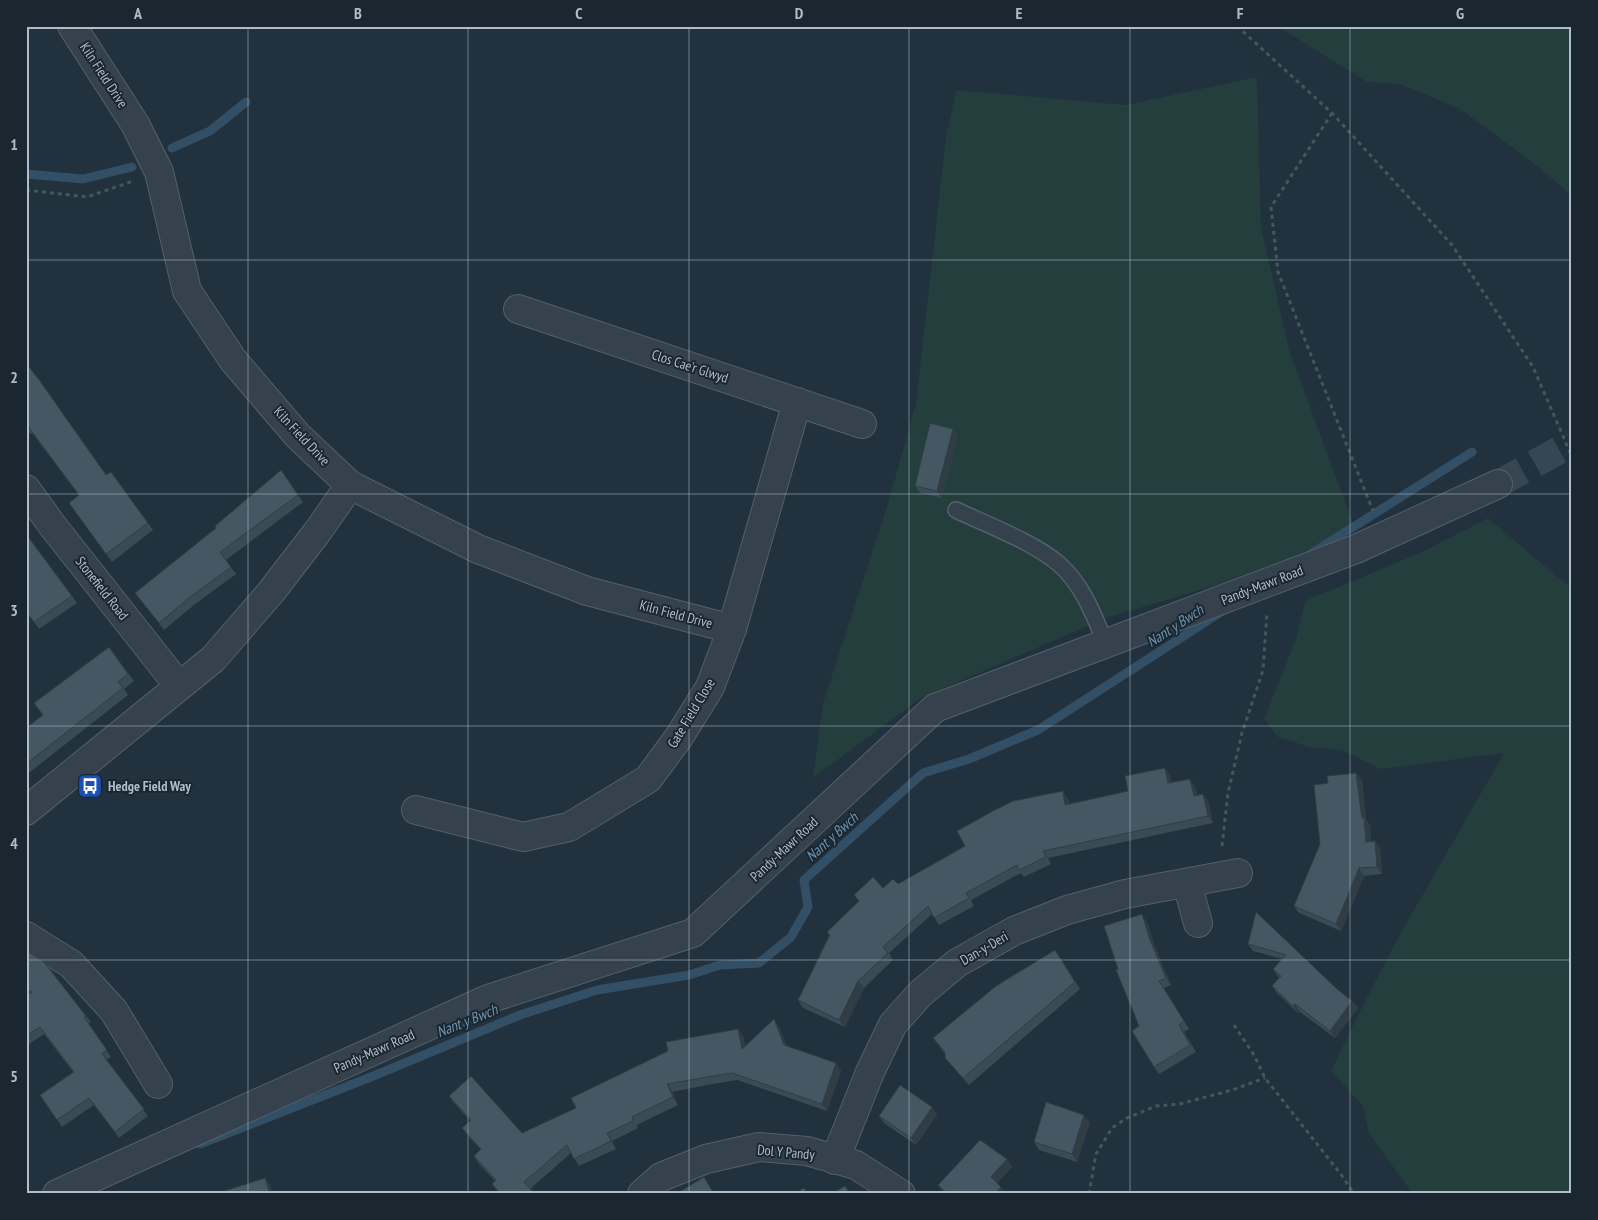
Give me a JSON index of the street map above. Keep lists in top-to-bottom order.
{
  "streets": {
    "street": [
      "Kiln Field Drive",
      "Clos Cae'r Glwyd",
      "Pandy-Mawr Road",
      "Stonefield Road",
      "Gate Field Close",
      "Dan-y-Deri",
      "Dol Y Pandy"
    ]
  },
  "crossings": [
    ["Kiln Field Drive", "Gate Field Close"],
    ["Clos Cae'r Glwyd", "Gate Field Close"],
    ["Dan-y-Deri", "Dol Y Pandy"]
  ],
  "water": ["Nant y Bwch"],
  "places": {
    "bus stop": ["Hedge Field Way"]
  },
  "grid": {
    "columns": [
      "A",
      "B",
      "C",
      "D",
      "E",
      "F",
      "G"
    ],
    "rows": [
      "1",
      "2",
      "3",
      "4",
      "5"
    ]
  }
}
